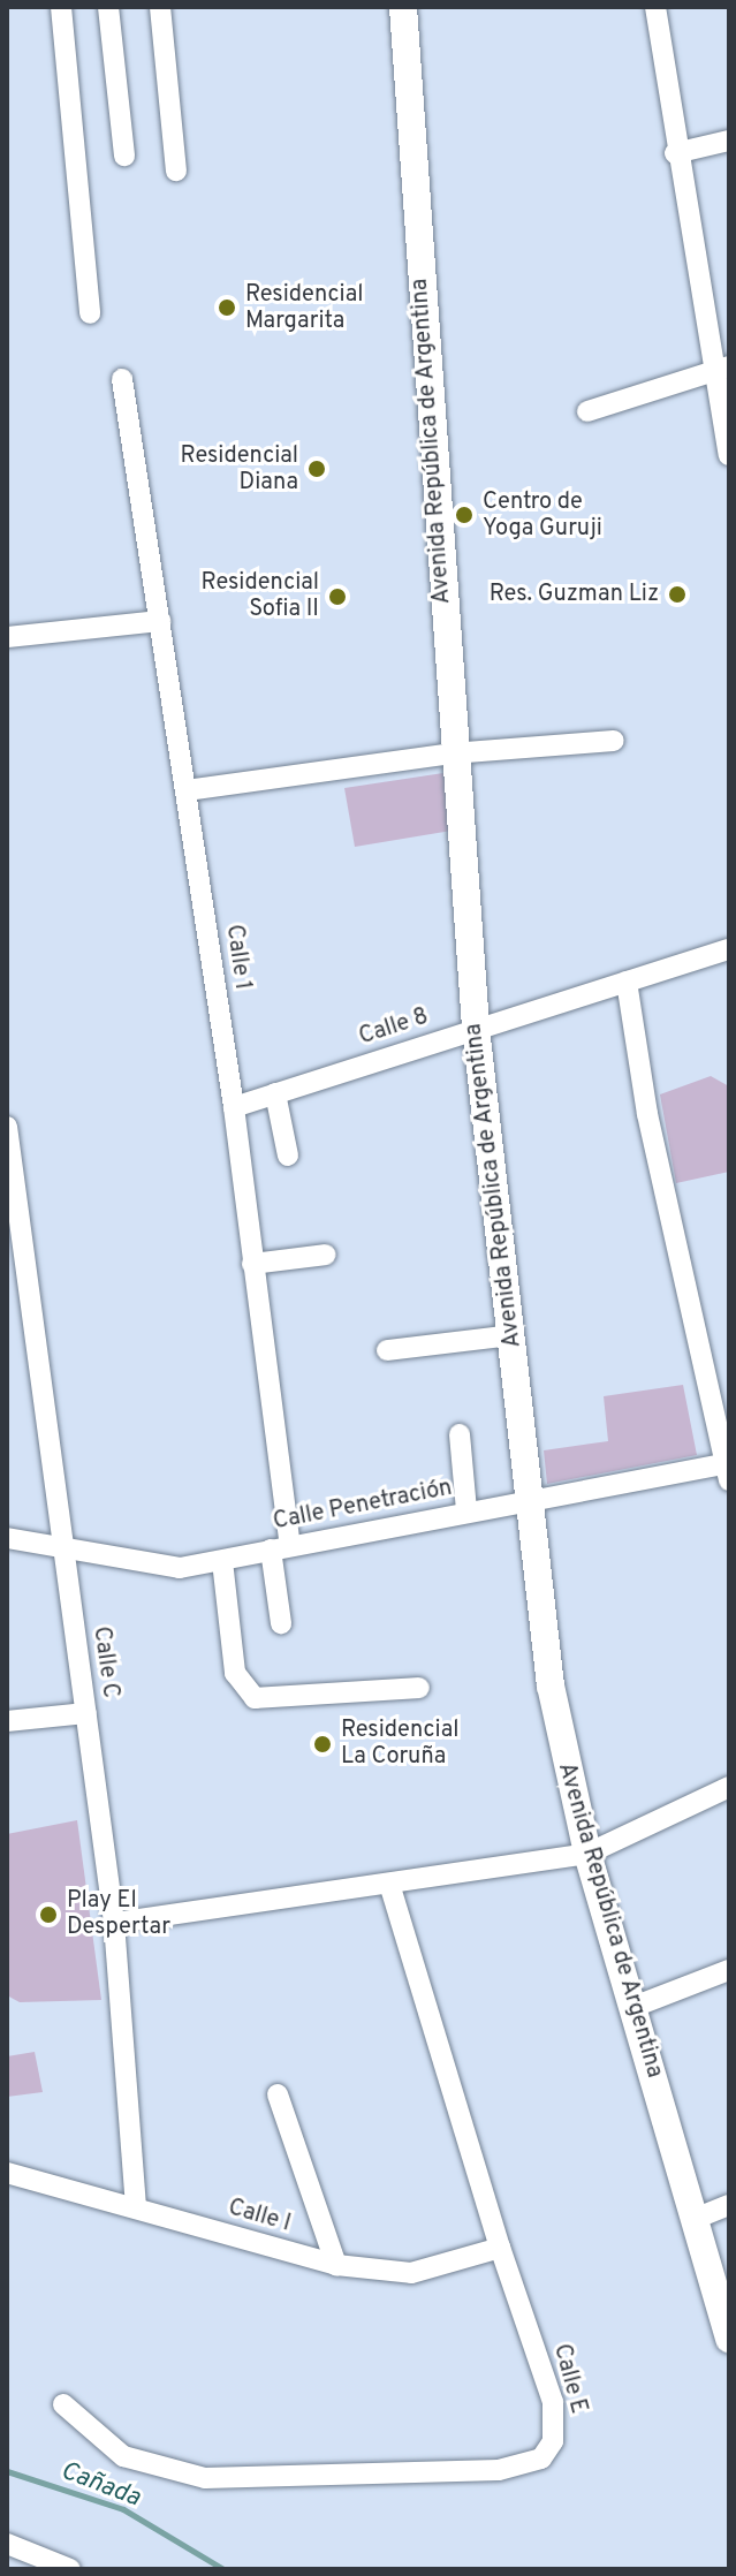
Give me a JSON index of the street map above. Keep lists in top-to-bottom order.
{
  "streets": {
    "main road": ["Avenida República de Argentina"],
    "street": [
      "Calle 1",
      "Calle 8",
      "Calle Penetración",
      "Calle C",
      "Calle I",
      "Calle E"
    ]
  },
  "crossings": [
    ["Avenida República de Argentina", "Calle 8"],
    ["Avenida República de Argentina", "Calle Penetración"],
    ["Calle 1", "Calle 8"],
    ["Calle 1", "Calle Penetración"],
    ["Calle Penetración", "Calle C"],
    ["Calle C", "Calle I"],
    ["Calle I", "Calle E"]
  ],
  "water": ["Cañada"],
  "places": [
    "Residencial Margarita",
    "Residencial Diana",
    "Centro de Yoga Guruji",
    "Res. Guzman Liz",
    "Residencial Sofia II",
    "Residencial La Coruña",
    "Play El Despertar"
  ]
}
